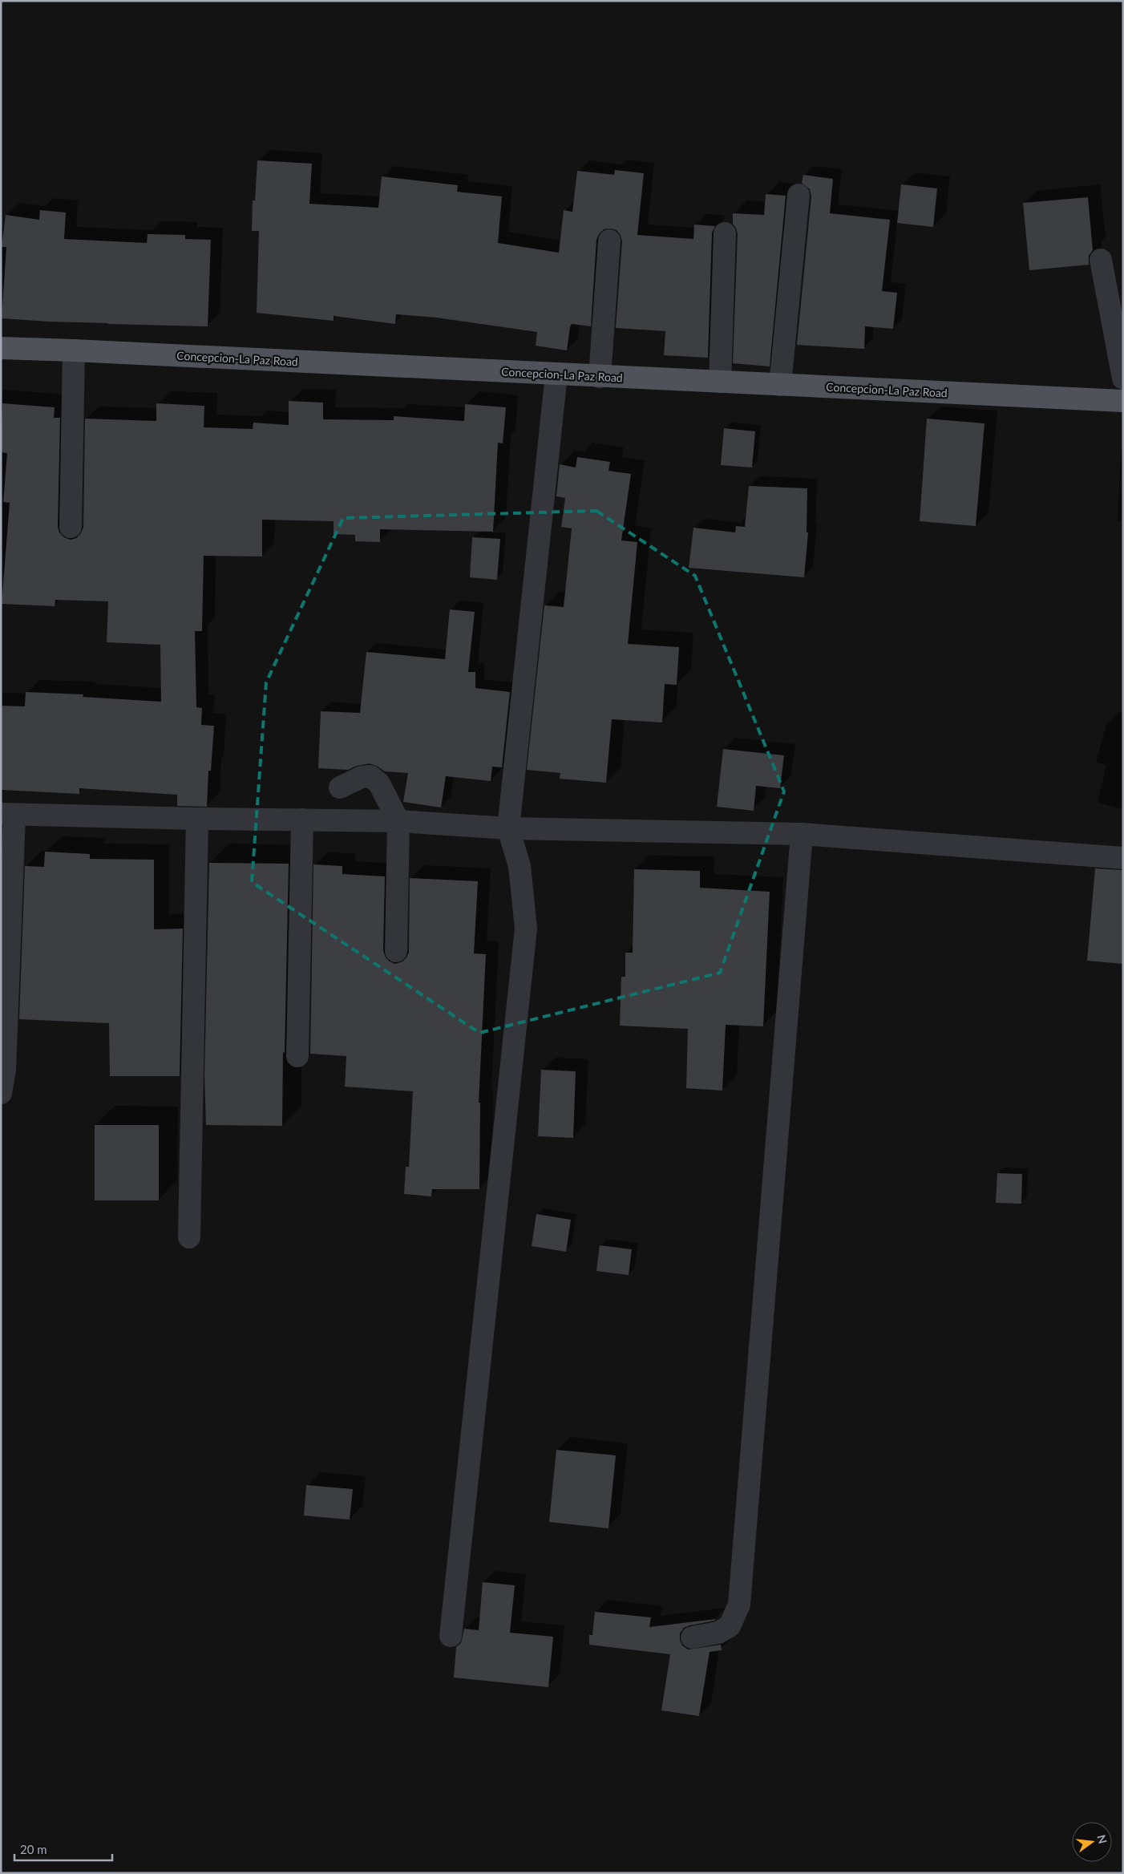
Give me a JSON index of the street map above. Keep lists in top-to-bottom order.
{
  "streets": {
    "main road": ["Concepcion-La Paz Road"]
  },
  "scale_bar": "20 m",
  "north": "right"
}
